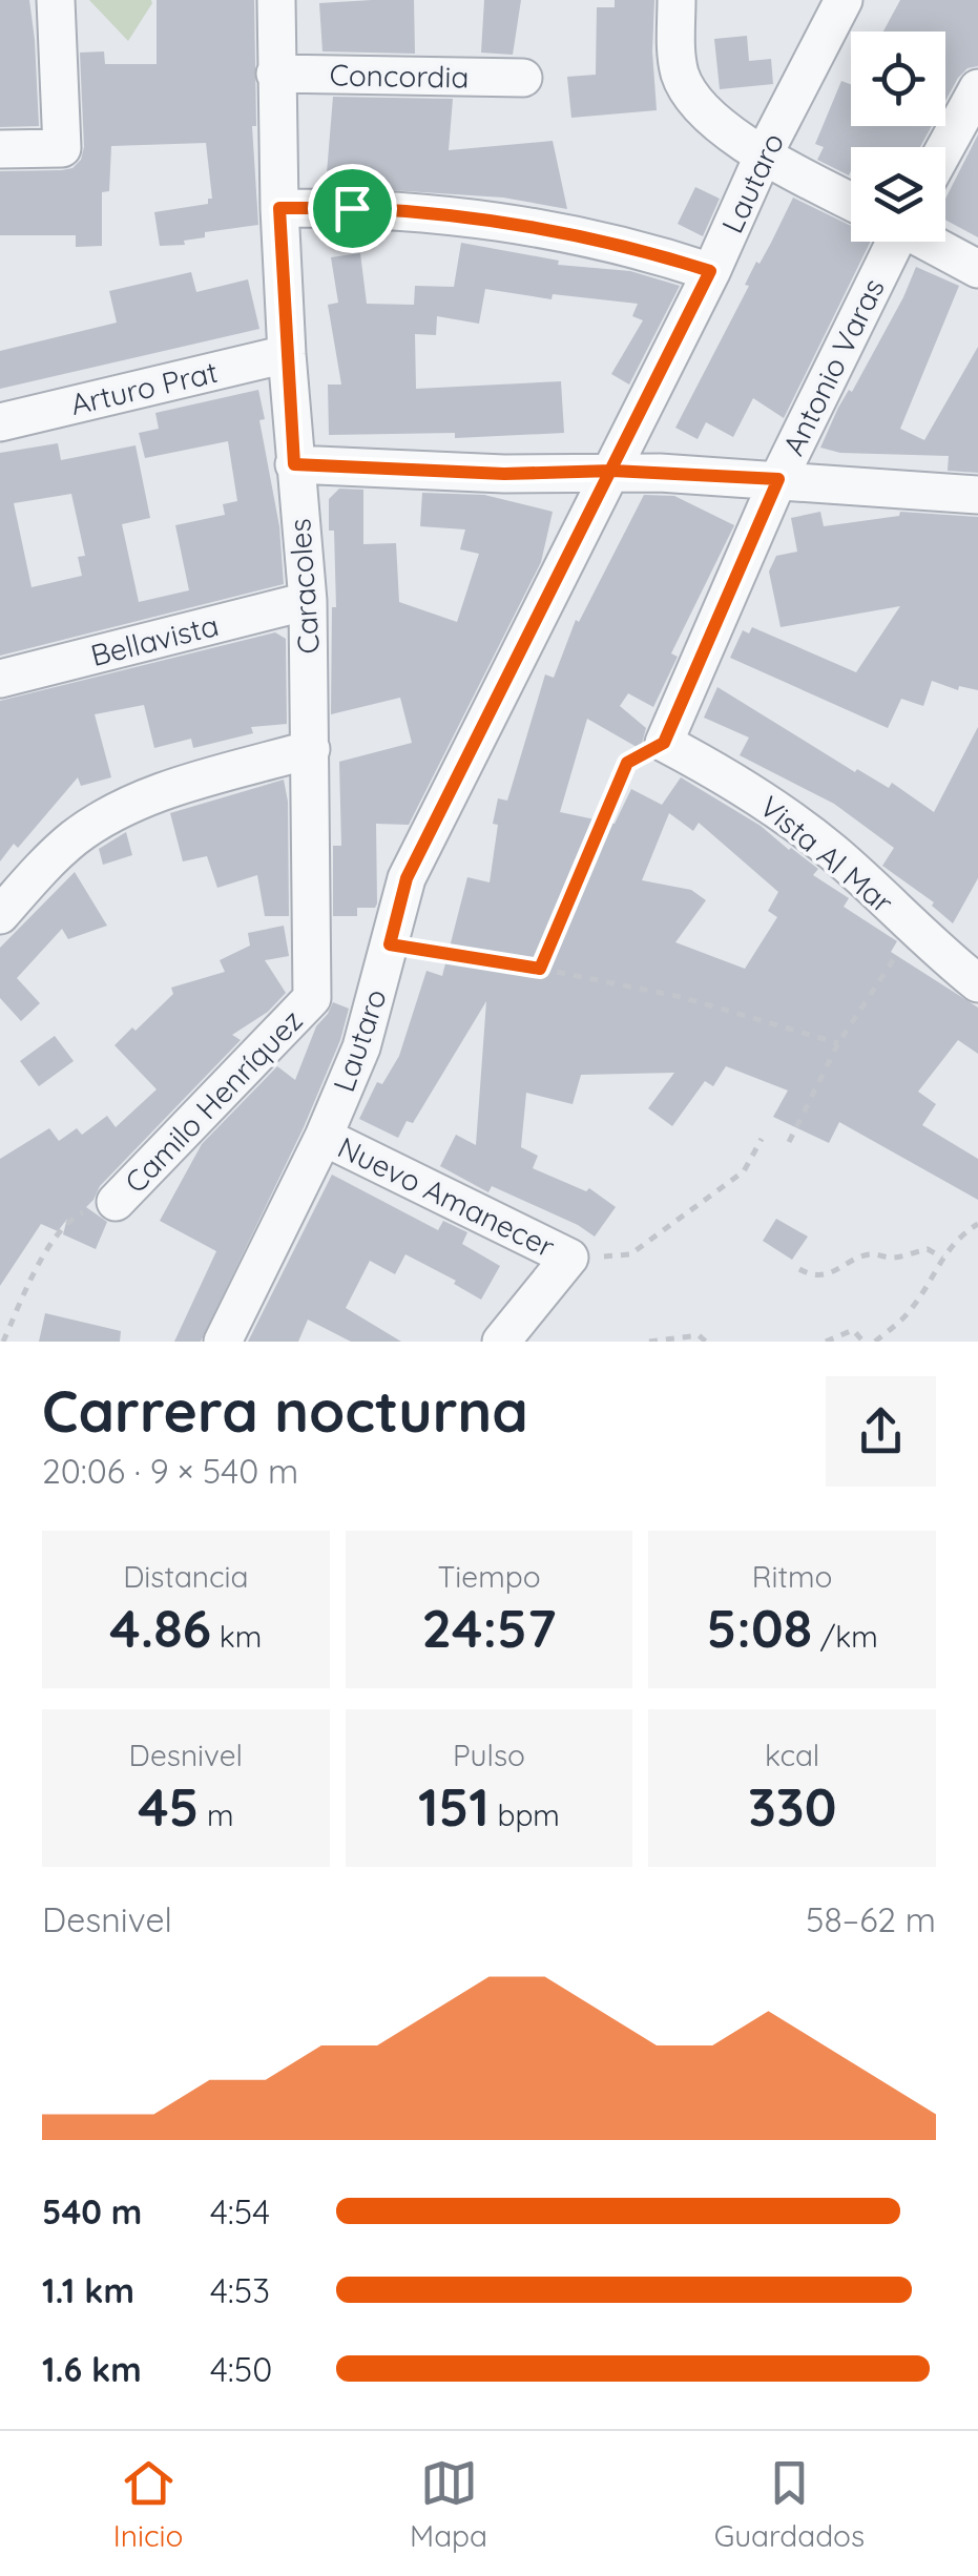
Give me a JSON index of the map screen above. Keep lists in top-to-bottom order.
{
  "streets": {
    "street": [
      "Concordia",
      "Lautaro",
      "Antonio Varas",
      "Arturo Prat",
      "Caracoles",
      "Bellavista",
      "Vista Al Mar",
      "Camilo Henríquez",
      "Nuevo Amanecer"
    ]
  },
  "crossings": [
    ["Concordia", "Caracoles"],
    ["Lautaro", "Nuevo Amanecer"],
    ["Antonio Varas", "Vista Al Mar"],
    ["Arturo Prat", "Caracoles"],
    ["Caracoles", "Bellavista"],
    ["Caracoles", "Camilo Henríquez"]
  ],
  "page": {
    "heading": ["Carrera nocturna", "20:06 · 9 × 540 m"],
    "stats": [
      ["Distancia", "4.86 km"],
      ["Tiempo", "24:57"],
      ["Ritmo", "5:08 /km"],
      ["Desnivel", "45 m"],
      ["Pulso", "151 bpm"],
      ["kcal", "330"]
    ],
    "chart": ["Desnivel", "58–62 m"],
    "list": [
      {
        "name": "540 m",
        "note": "4:54"
      },
      {
        "name": "1.1 km",
        "note": "4:53"
      },
      {
        "name": "1.6 km",
        "note": "4:50"
      }
    ],
    "tabs": ["Inicio", "Mapa", "Guardados"]
  }
}
